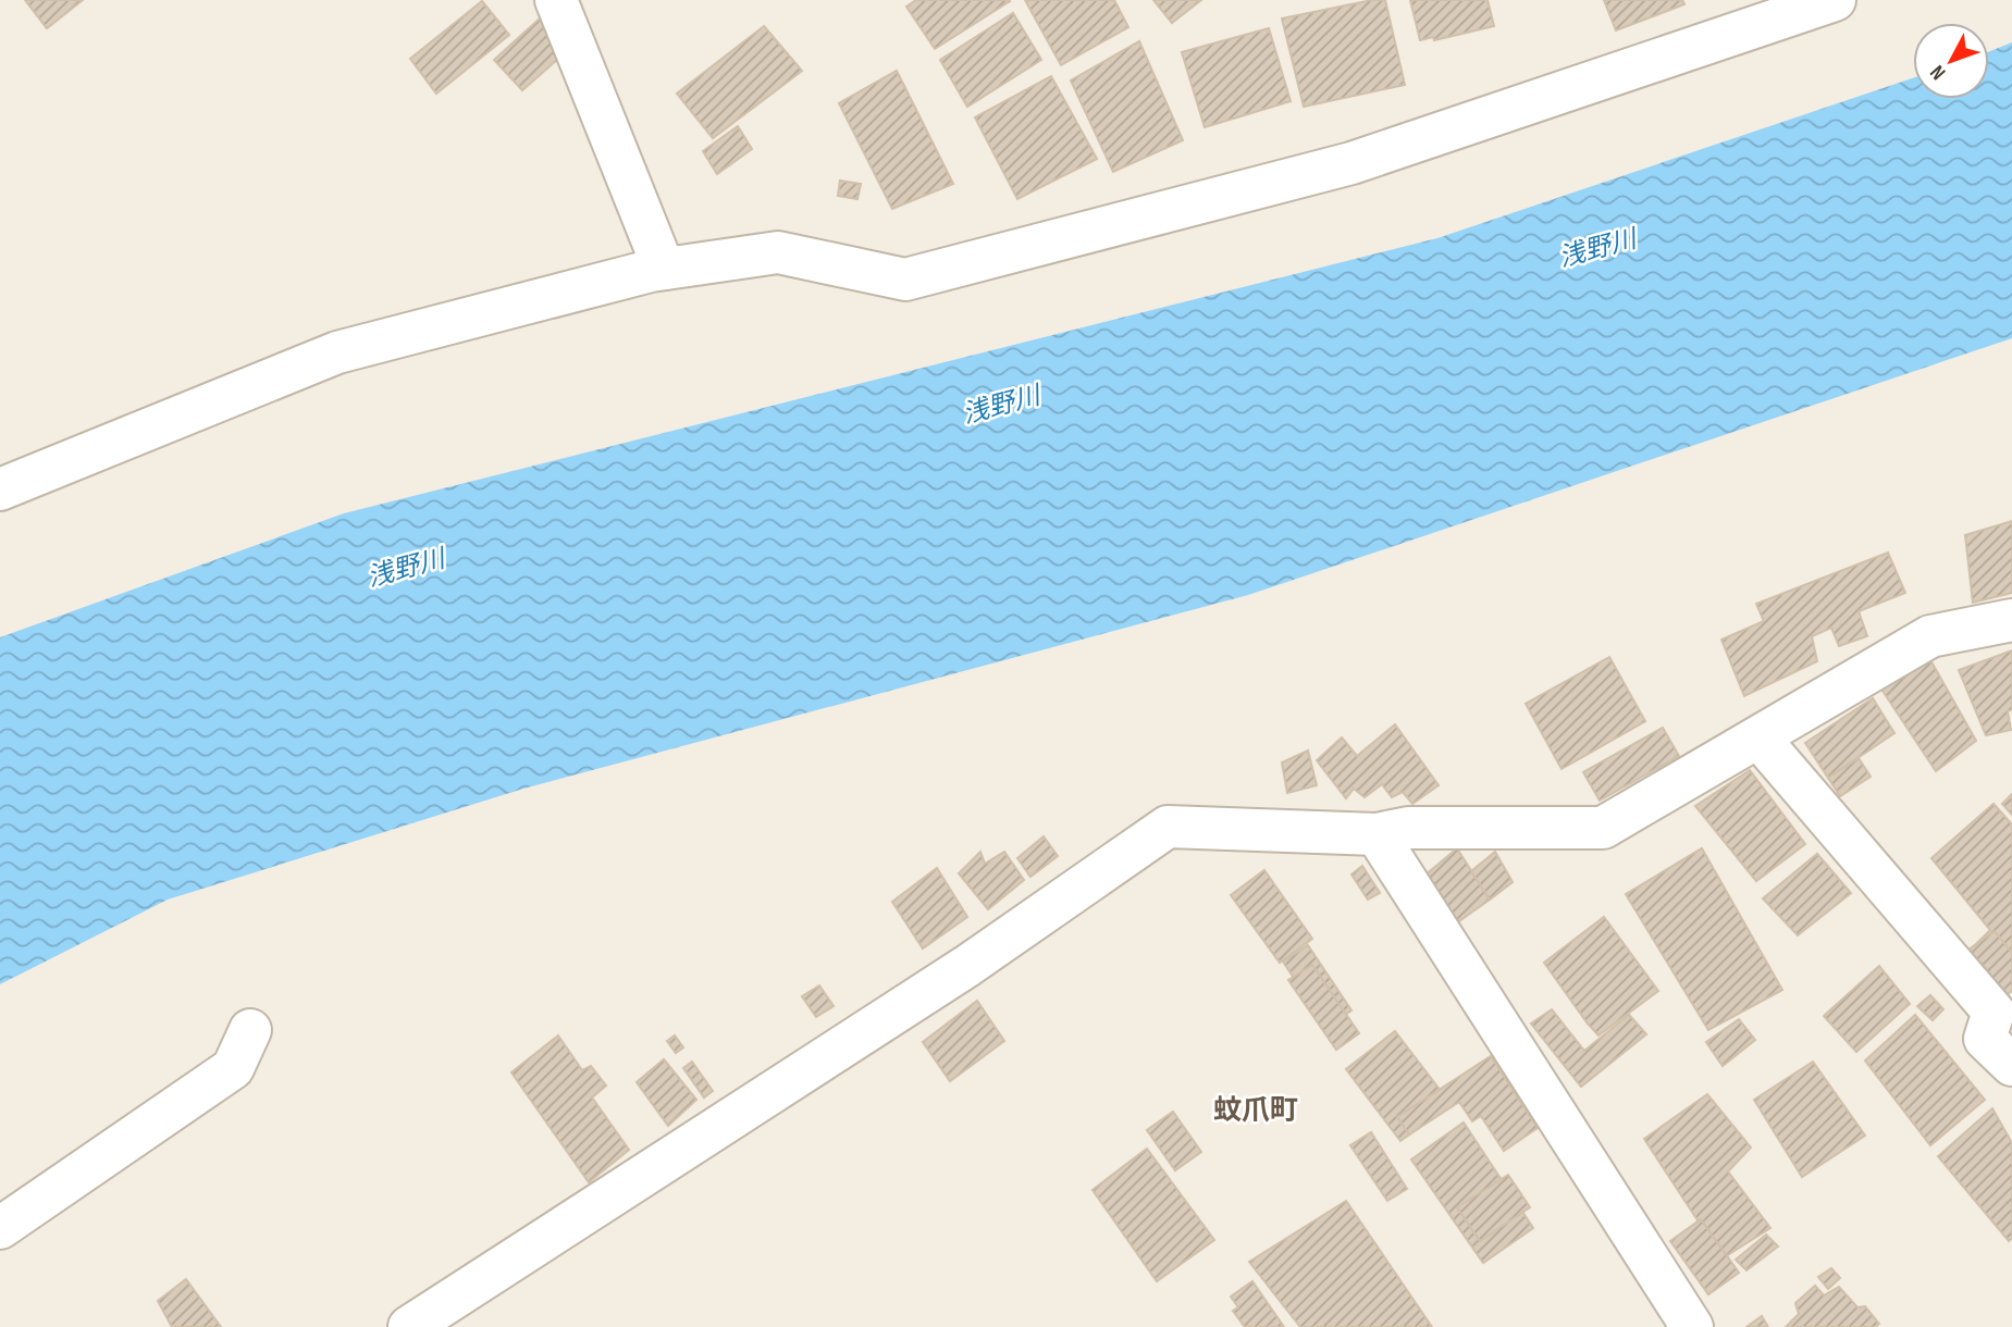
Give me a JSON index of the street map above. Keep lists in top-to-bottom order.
{
  "districts": ["蚊爪町"],
  "water": ["浅野川"],
  "north": "bottom left"
}
